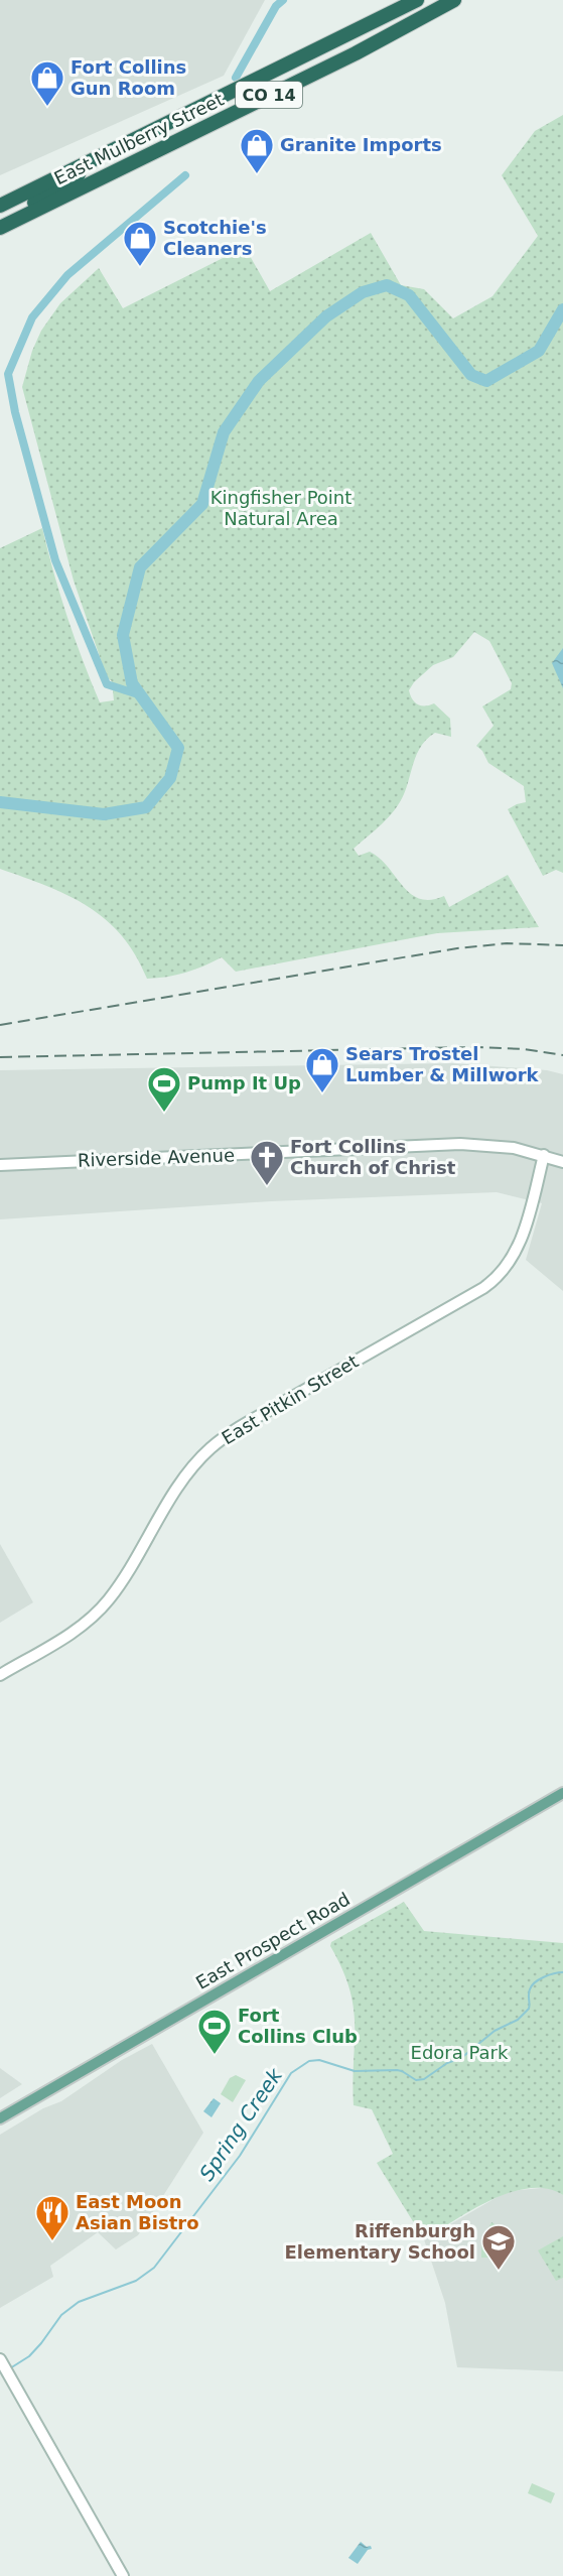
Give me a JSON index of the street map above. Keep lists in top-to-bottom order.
{
  "streets": {
    "highway": ["CO 14", "East Mulberry Street"],
    "main road": ["Riverside Avenue", "East Pitkin Street", "East Prospect Road"]
  },
  "crossings": [
    ["Riverside Avenue", "East Pitkin Street"]
  ],
  "water": ["Spring Creek"],
  "parks": ["Kingfisher Point Natural Area", "Edora Park"],
  "places": {
    "shop": [
      "Fort Collins Gun Room",
      "Granite Imports",
      "Scotchie's Cleaners",
      "Sears Trostel Lumber & Millwork"
    ],
    "sports": ["Pump It Up", "Fort Collins Club"],
    "church": ["Fort Collins Church of Christ"],
    "restaurant": ["East Moon Asian Bistro"],
    "school or university": ["Riffenburgh Elementary School"]
  }
}
